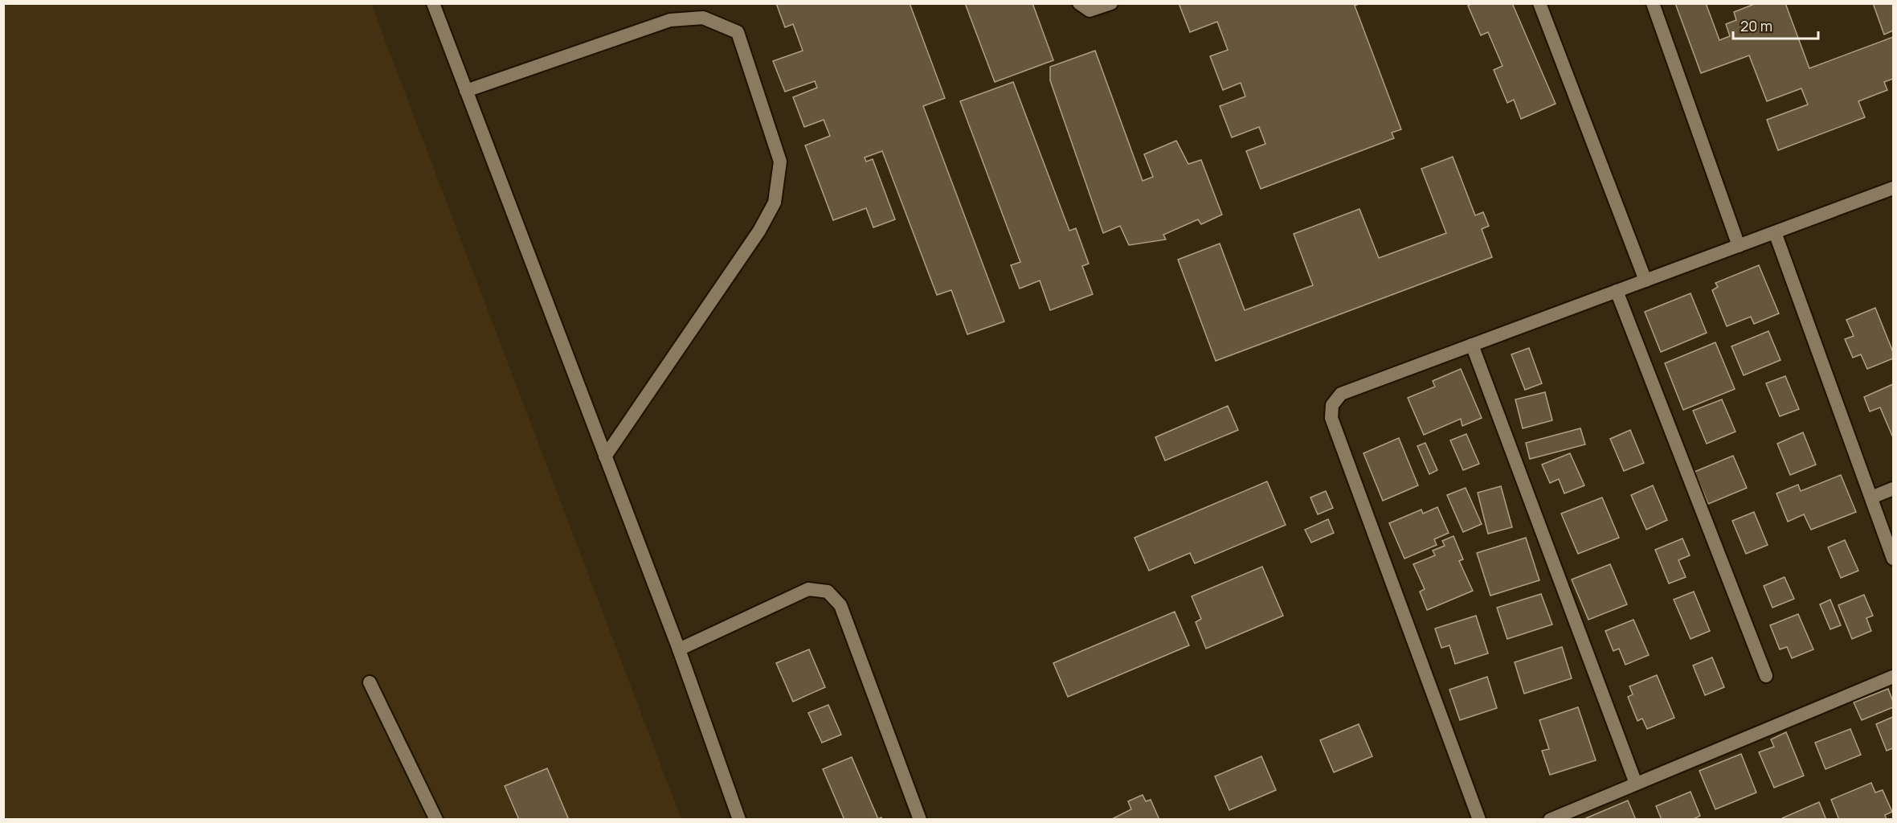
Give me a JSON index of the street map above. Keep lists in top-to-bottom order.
{
  "scale_bar": "20 m"
}
